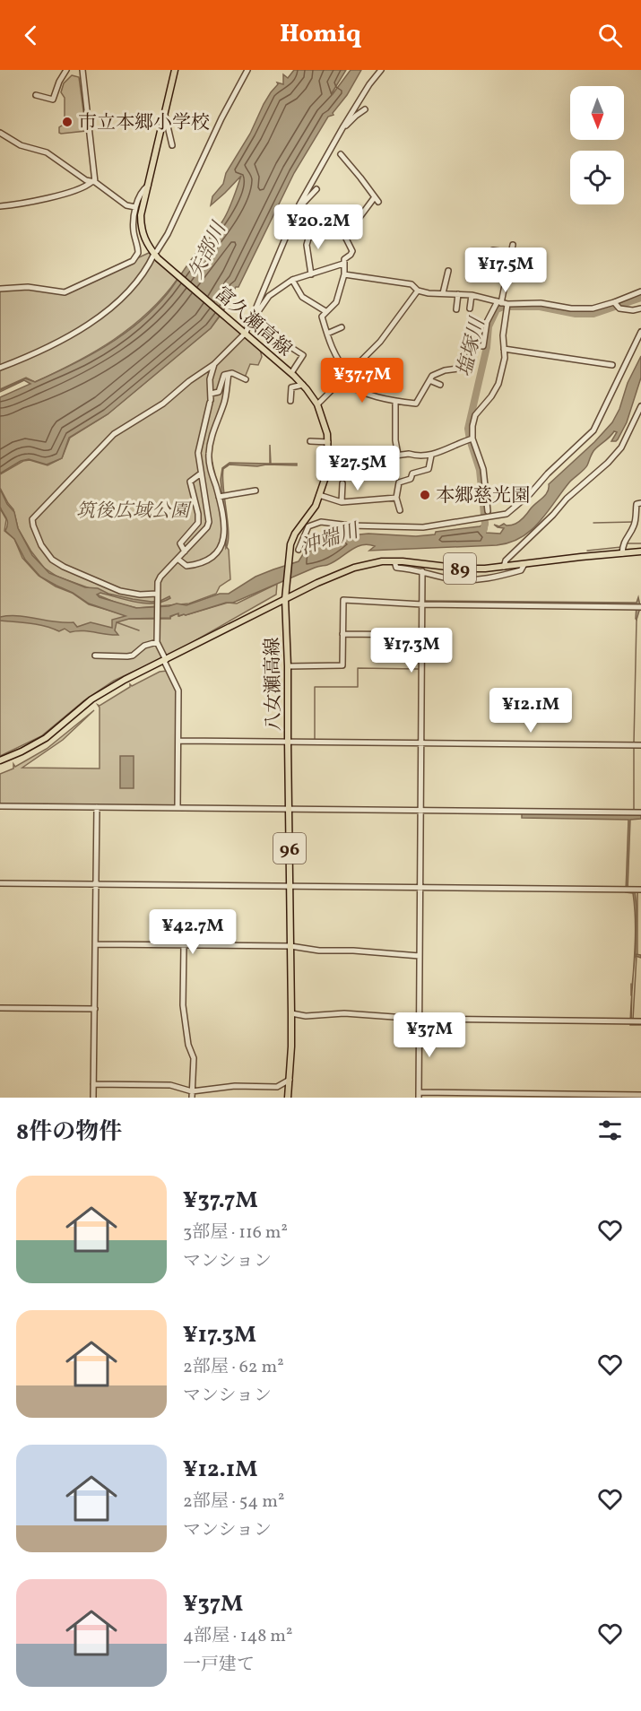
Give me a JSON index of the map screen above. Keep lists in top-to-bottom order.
{
  "streets": {
    "main road": [
      "富久瀬高線",
      "89",
      "八女瀬高線",
      "96"
    ]
  },
  "crossings": [
    ["富久瀬高線", "89"],
    ["富久瀬高線", "八女瀬高線"],
    ["89", "八女瀬高線"]
  ],
  "water": ["矢部川", "塩塚川", "沖端川"],
  "parks": ["筑後広域公園"],
  "places": ["市立本郷小学校", "本郷慈光園"],
  "north": "bottom",
  "page": {
    "header": "Homiq",
    "price": [
      "¥20.2M",
      "¥17.5M",
      "¥37.7M",
      "¥27.5M",
      "¥17.3M",
      "¥12.1M",
      "¥42.7M",
      "¥37M"
    ],
    "heading": "8件の物件",
    "list": [
      {
        "name": "¥37.7M",
        "note": "3部屋 · 116 m² · マンション"
      },
      {
        "name": "¥17.3M",
        "note": "2部屋 · 62 m² · マンション"
      },
      {
        "name": "¥12.1M",
        "note": "2部屋 · 54 m² · マンション"
      },
      {
        "name": "¥37M",
        "note": "4部屋 · 148 m² · 一戸建て"
      }
    ]
  }
}
